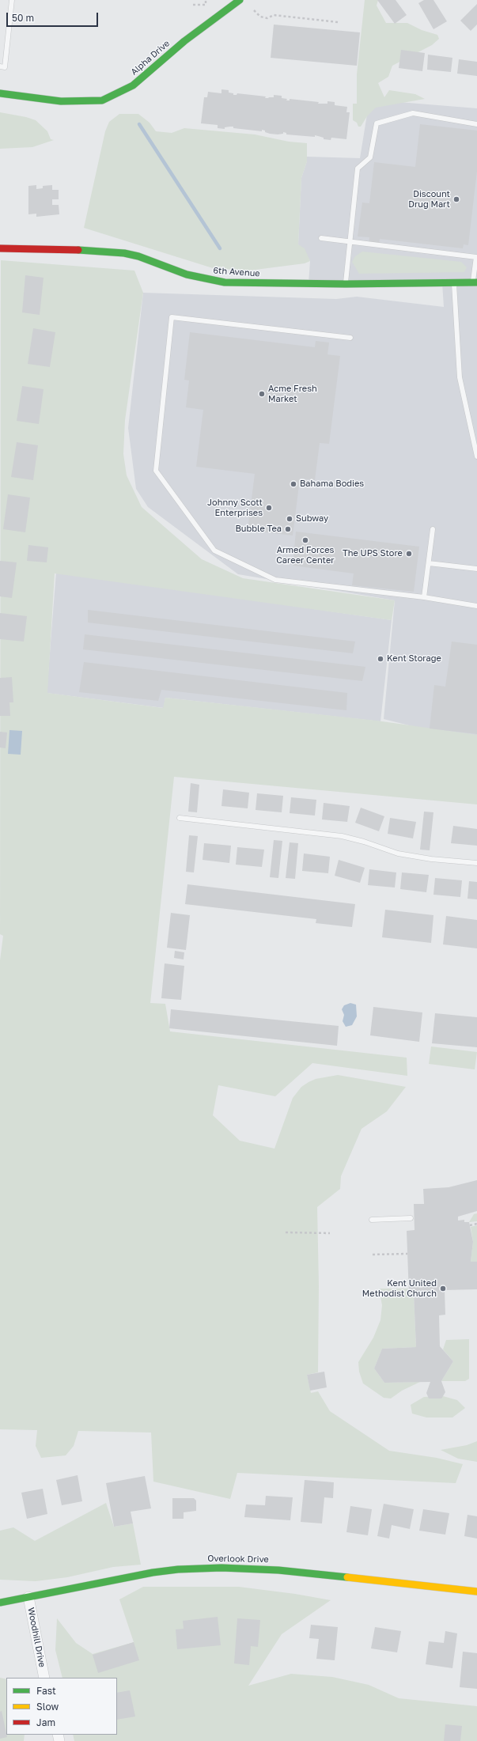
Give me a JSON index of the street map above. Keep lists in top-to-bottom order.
{
  "streets": {
    "street": [
      "Alpha Drive",
      "6th Avenue",
      "Overlook Drive",
      "Woodhill Drive"
    ]
  },
  "crossings": [
    ["Overlook Drive", "Woodhill Drive"]
  ],
  "places": [
    "Discount Drug Mart",
    "Acme Fresh Market",
    "Bahama Bodies",
    "Johnny Scott Enterprises",
    "Subway",
    "Bubble Tea",
    "Armed Forces Career Center",
    "The UPS Store",
    "Kent Storage",
    "Kent United Methodist Church"
  ],
  "legend": ["Fast", "Slow", "Jam"],
  "scale_bar": "50 m"
}
